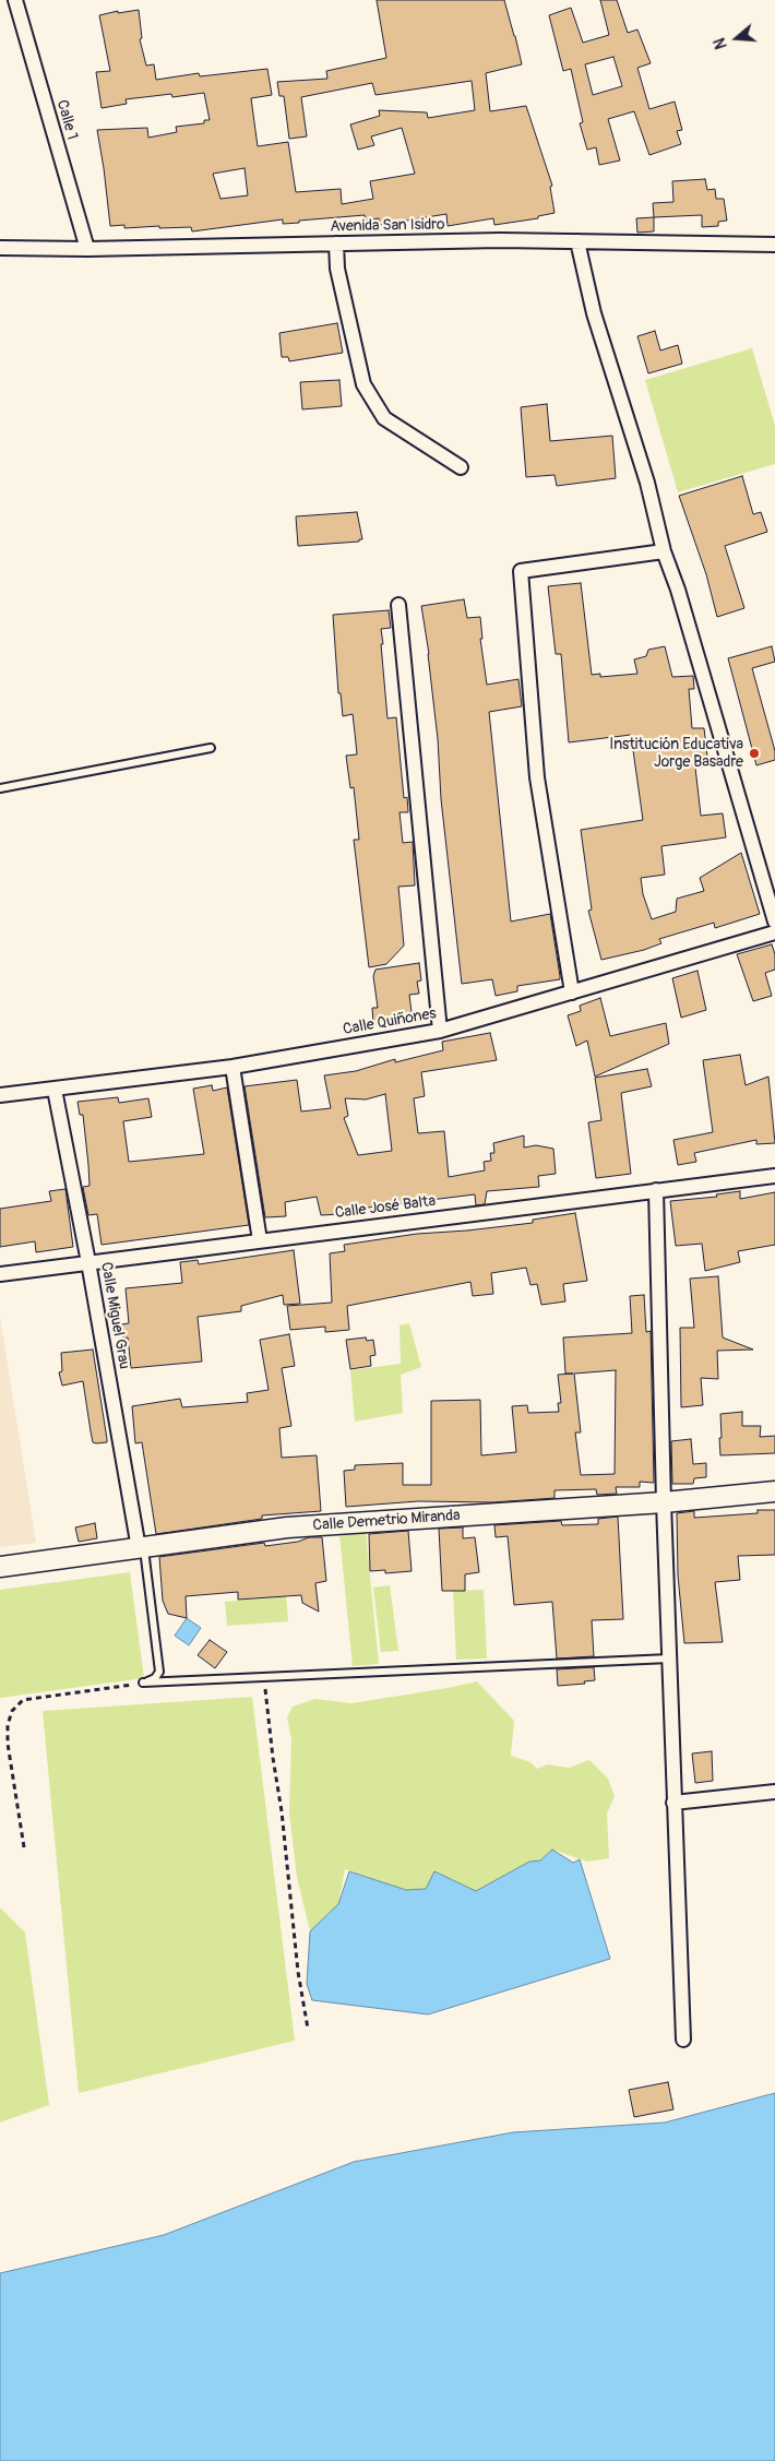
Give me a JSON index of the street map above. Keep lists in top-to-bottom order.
{
  "streets": {
    "main road": ["Calle Demetrio Miranda"],
    "street": [
      "Calle 1",
      "Avenida San Isidro",
      "Calle Quiñones",
      "Calle José Balta",
      "Calle Miguel Grau"
    ]
  },
  "crossings": [
    ["Calle 1", "Avenida San Isidro"],
    ["Calle Quiñones", "Calle Miguel Grau"],
    ["Calle José Balta", "Calle Miguel Grau"],
    ["Calle Miguel Grau", "Calle Demetrio Miranda"]
  ],
  "places": ["Institución Educativa Jorge Basadre"],
  "north": "left"
}
